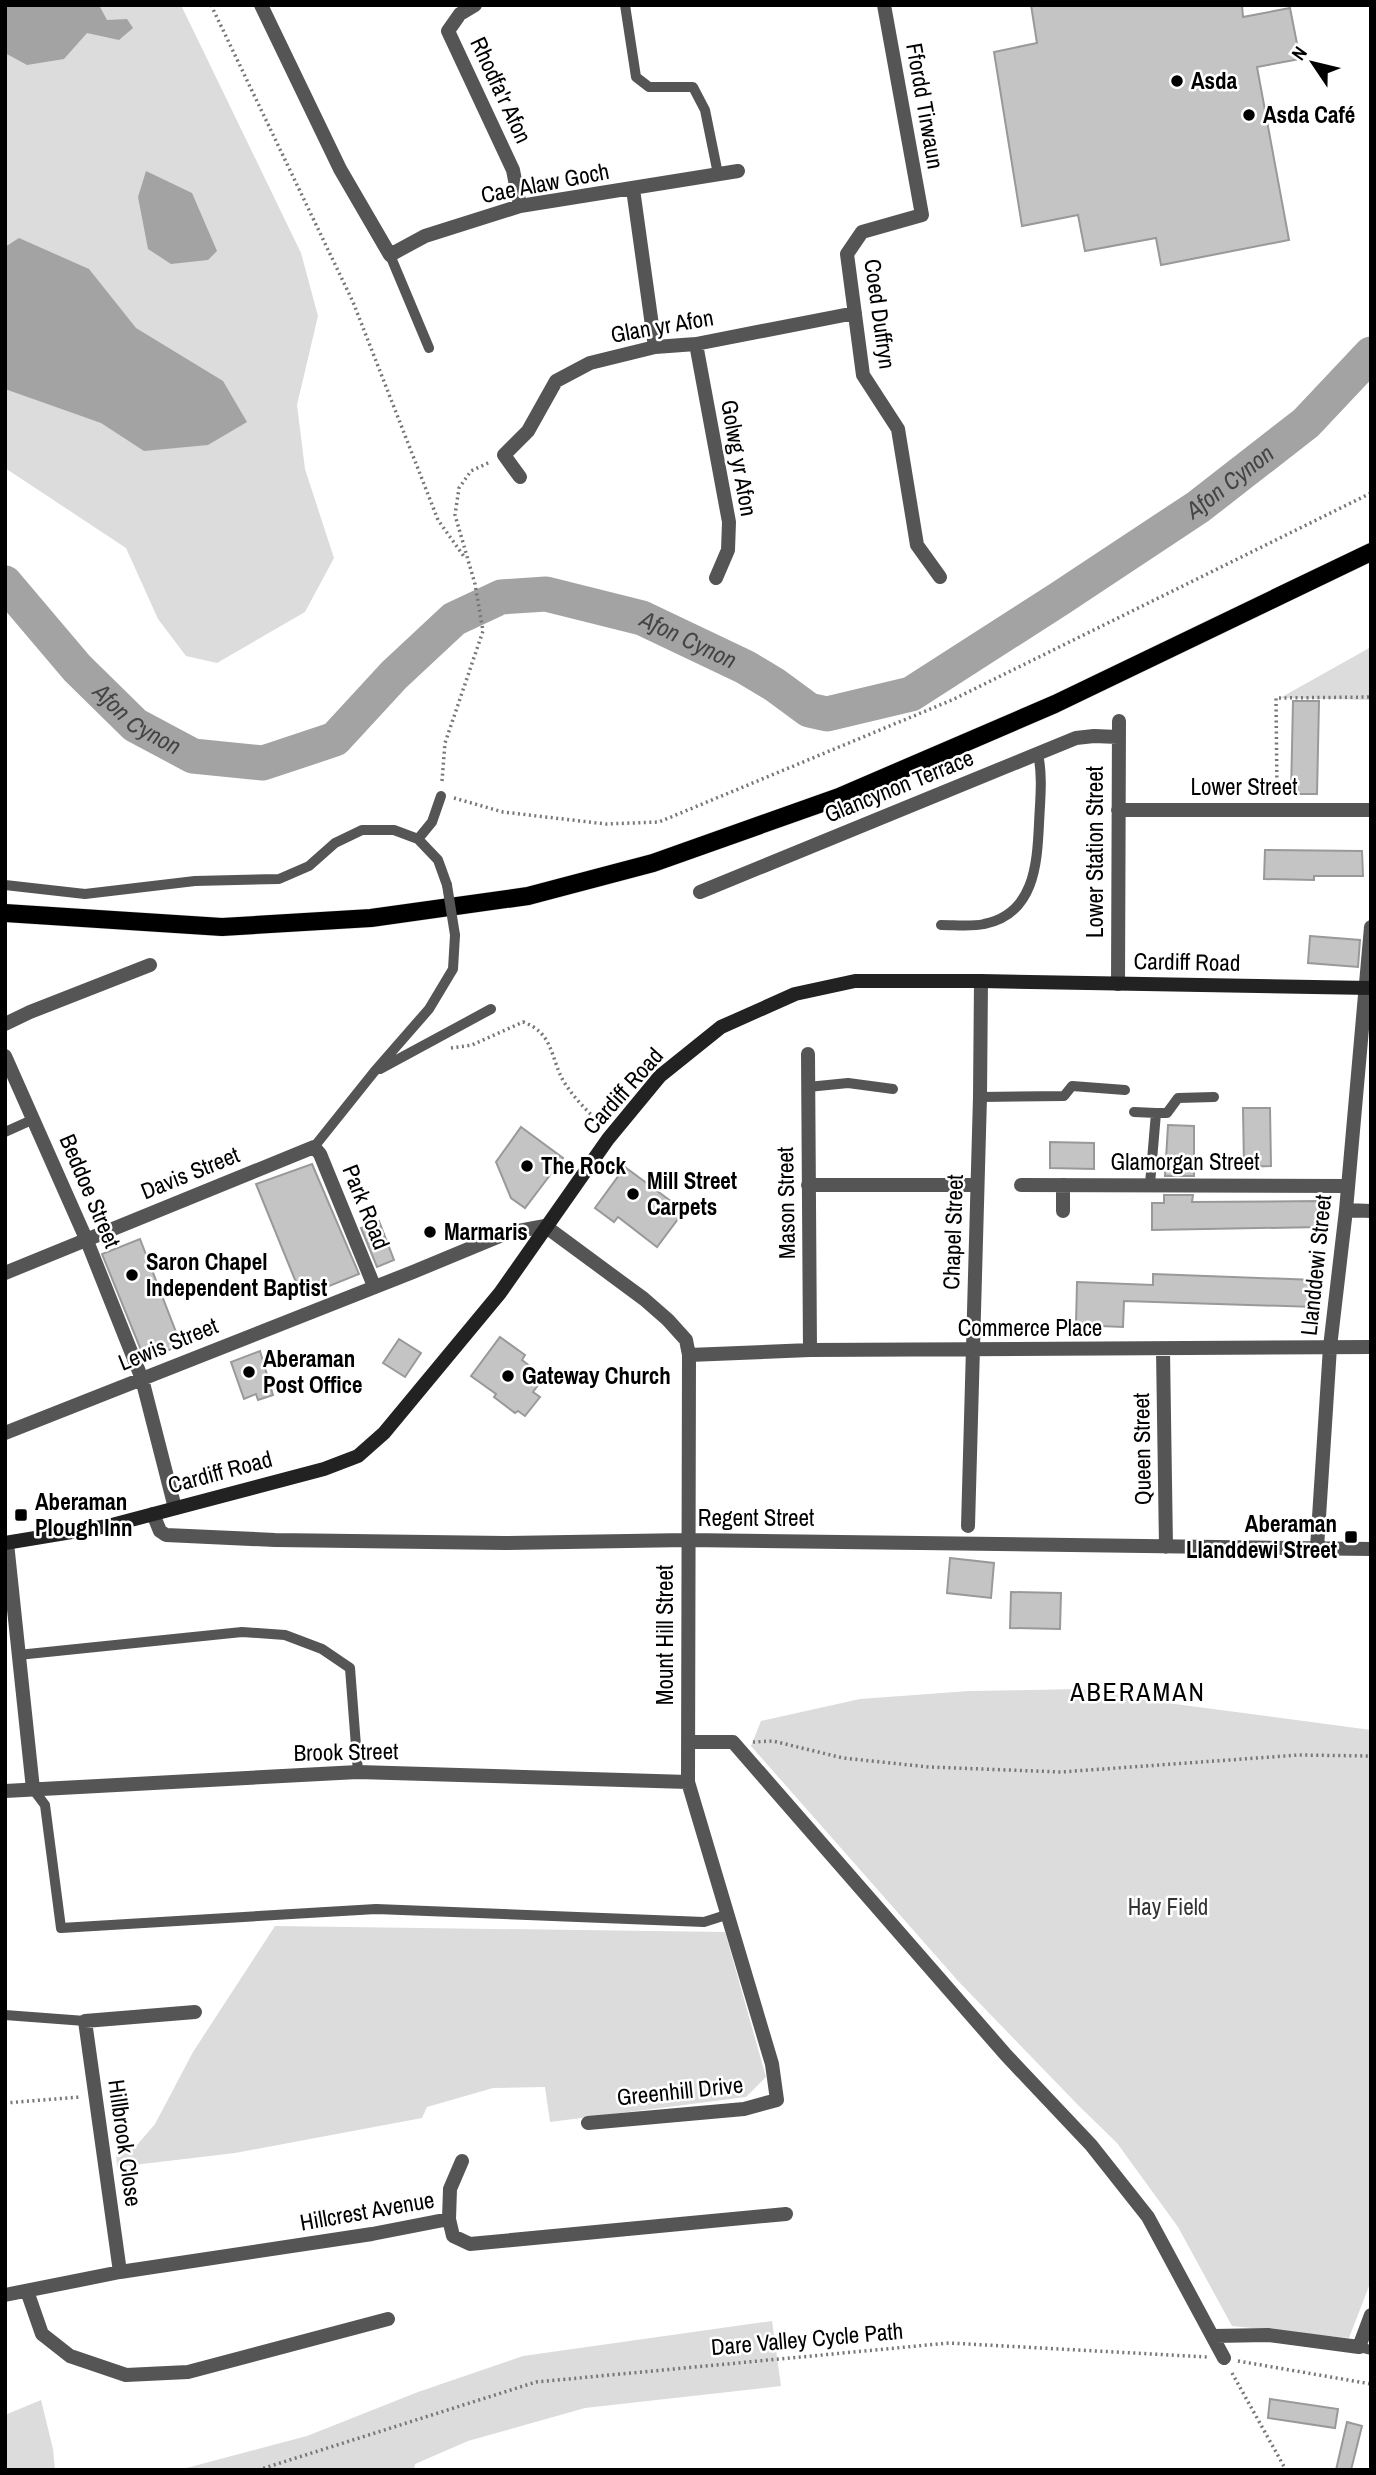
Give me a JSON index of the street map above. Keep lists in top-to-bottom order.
{
  "streets": {
    "main road": ["Cardiff Road"],
    "street": [
      "Rhodfa'r Afon",
      "Ffordd Tirwaun",
      "Cae Alaw Goch",
      "Coed Duffryn",
      "Glan yr Afon",
      "Golwg yr Afon",
      "Glancynon Terrace",
      "Lower Street",
      "Lower Station Street",
      "Glamorgan Street",
      "Davis Street",
      "Beddoe Street",
      "Mason Street",
      "Park Road",
      "Chapel Street",
      "Llanddewi Street",
      "Commerce Place",
      "Lewis Street",
      "Queen Street",
      "Regent Street",
      "Mount Hill Street",
      "Brook Street",
      "Greenhill Drive",
      "Hillbrook Close",
      "Hillcrest Avenue"
    ],
    "path": ["Dare Valley Cycle Path"]
  },
  "crossings": [
    ["Rhodfa'r Afon", "Cae Alaw Goch"],
    ["Ffordd Tirwaun", "Coed Duffryn"],
    ["Cae Alaw Goch", "Glan yr Afon"],
    ["Coed Duffryn", "Glan yr Afon"],
    ["Glan yr Afon", "Golwg yr Afon"],
    ["Glancynon Terrace", "Lower Station Street"],
    ["Lower Street", "Lower Station Street"],
    ["Lower Station Street", "Cardiff Road"],
    ["Cardiff Road", "Beddoe Street"],
    ["Cardiff Road", "Chapel Street"],
    ["Cardiff Road", "Llanddewi Street"],
    ["Cardiff Road", "Lewis Street"],
    ["Cardiff Road", "Regent Street"],
    ["Cardiff Road", "Mount Hill Street"],
    ["Glamorgan Street", "Llanddewi Street"],
    ["Davis Street", "Beddoe Street"],
    ["Davis Street", "Park Road"],
    ["Beddoe Street", "Lewis Street"],
    ["Mason Street", "Commerce Place"],
    ["Park Road", "Lewis Street"],
    ["Chapel Street", "Commerce Place"],
    ["Llanddewi Street", "Commerce Place"],
    ["Llanddewi Street", "Regent Street"],
    ["Commerce Place", "Queen Street"],
    ["Commerce Place", "Mount Hill Street"],
    ["Lewis Street", "Mount Hill Street"],
    ["Queen Street", "Regent Street"],
    ["Regent Street", "Mount Hill Street"],
    ["Mount Hill Street", "Brook Street"],
    ["Mount Hill Street", "Greenhill Drive"],
    ["Hillbrook Close", "Hillcrest Avenue"]
  ],
  "districts": ["ABERAMAN"],
  "water": ["Afon Cynon"],
  "parks": ["Hay Field"],
  "places": {
    "other": [
      "Asda",
      "Asda Café",
      "The Rock",
      "Mill Street Carpets",
      "Marmaris",
      "Saron Chapel Independent Baptist",
      "Aberaman Post Office",
      "Gateway Church"
    ],
    "transit": ["Aberaman Plough Inn", "Aberaman Llanddewi Street"]
  },
  "north": "top left"
}
